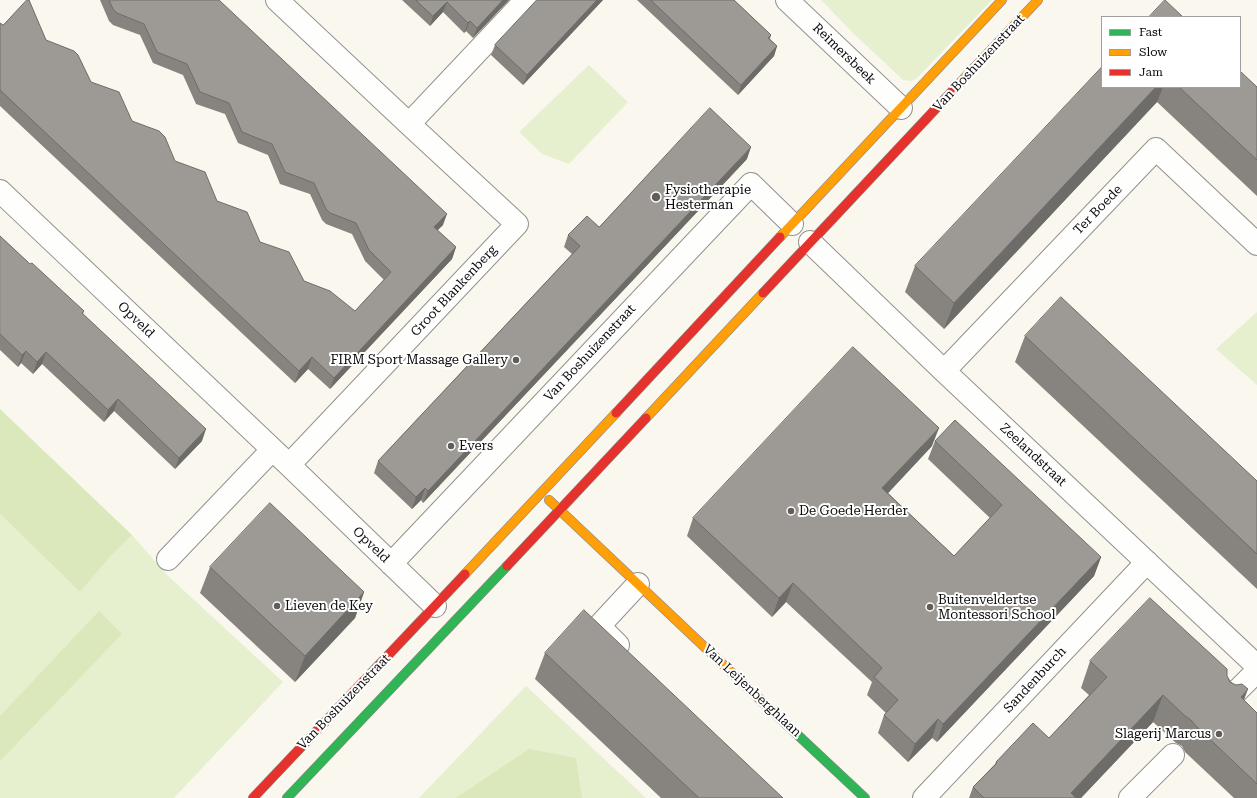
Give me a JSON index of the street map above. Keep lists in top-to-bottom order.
{
  "streets": {
    "street": [
      "Reimersbeek",
      "Van Boshuizenstraat",
      "Ter Boede",
      "Groot Blankenberg",
      "Opveld",
      "Zeelandstraat",
      "Sandenburch",
      "Van Leijenberghlaan"
    ]
  },
  "crossings": [
    ["Reimersbeek", "Van Boshuizenstraat"],
    ["Van Boshuizenstraat", "Opveld"],
    ["Van Boshuizenstraat", "Zeelandstraat"],
    ["Van Boshuizenstraat", "Van Leijenberghlaan"],
    ["Ter Boede", "Zeelandstraat"],
    ["Groot Blankenberg", "Opveld"],
    ["Zeelandstraat", "Sandenburch"]
  ],
  "places": [
    "Fysiotherapie Hesterman",
    "FIRM Sport Massage Gallery",
    "Evers",
    "De Goede Herder",
    "Lieven de Key",
    "Buitenveldertse Montessori School",
    "Slagerij Marcus"
  ],
  "legend": ["Fast", "Slow", "Jam"]
}
